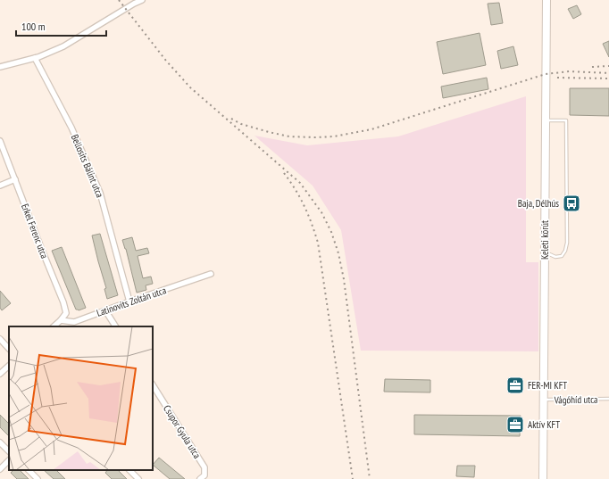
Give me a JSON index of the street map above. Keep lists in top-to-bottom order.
{
  "streets": {
    "main road": ["Keleti körút"],
    "street": [
      "Bellosits Bálint utca",
      "Erkel Ferenc utca",
      "Latinovits Zoltán utca",
      "Csupor Gyula utca"
    ],
    "lane": ["Vágóhíd utca"]
  },
  "crossings": [
    ["Bellosits Bálint utca", "Latinovits Zoltán utca"],
    ["Erkel Ferenc utca", "Latinovits Zoltán utca"],
    ["Keleti körút", "Vágóhíd utca"]
  ],
  "places": {
    "bus stop": ["Baja, Délhús"],
    "office": ["FER-MI KFT", "Aktív KFT"]
  },
  "scale_bar": "100 m"
}
